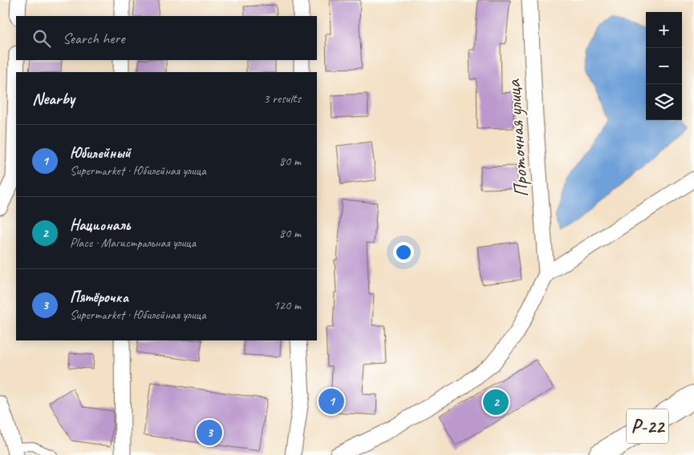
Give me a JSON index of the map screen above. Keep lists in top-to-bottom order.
{
  "streets": {
    "highway": ["Р-22"],
    "street": ["Проточная улица"]
  },
  "page": {
    "map_buttons": ["+", "−"],
    "search": "Search here",
    "heading": ["Nearby", "3 results"],
    "list": [
      {
        "mark": "1",
        "name": "Юбилейный",
        "note": "Supermarket · Юбилейная улица",
        "value": "80 m"
      },
      {
        "mark": "2",
        "name": "Националь",
        "note": "Place · Магистральная улица",
        "value": "80 m"
      },
      {
        "mark": "3",
        "name": "Пятёрочка",
        "note": "Supermarket · Юбилейная улица",
        "value": "120 m"
      }
    ],
    "pins": ["1", "2", "3"]
  }
}
